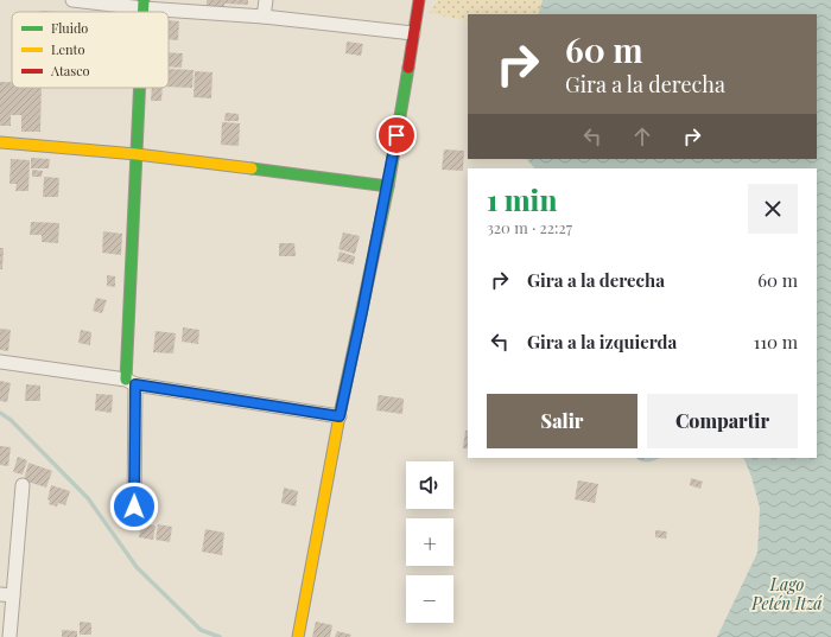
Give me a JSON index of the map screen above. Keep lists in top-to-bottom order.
{
  "water": ["Lago Petén Itzá"],
  "legend": ["Fluido", "Lento", "Atasco"],
  "page": {
    "turn": ["60 m", "Gira a la derecha"],
    "heading": ["1 min", "320 m · 22:27"],
    "list": [
      {
        "name": "Gira a la derecha",
        "value": "60 m"
      },
      {
        "name": "Gira a la izquierda",
        "value": "110 m"
      }
    ],
    "buttons": ["Salir", "Compartir"],
    "map_buttons": ["+", "−"]
  }
}
